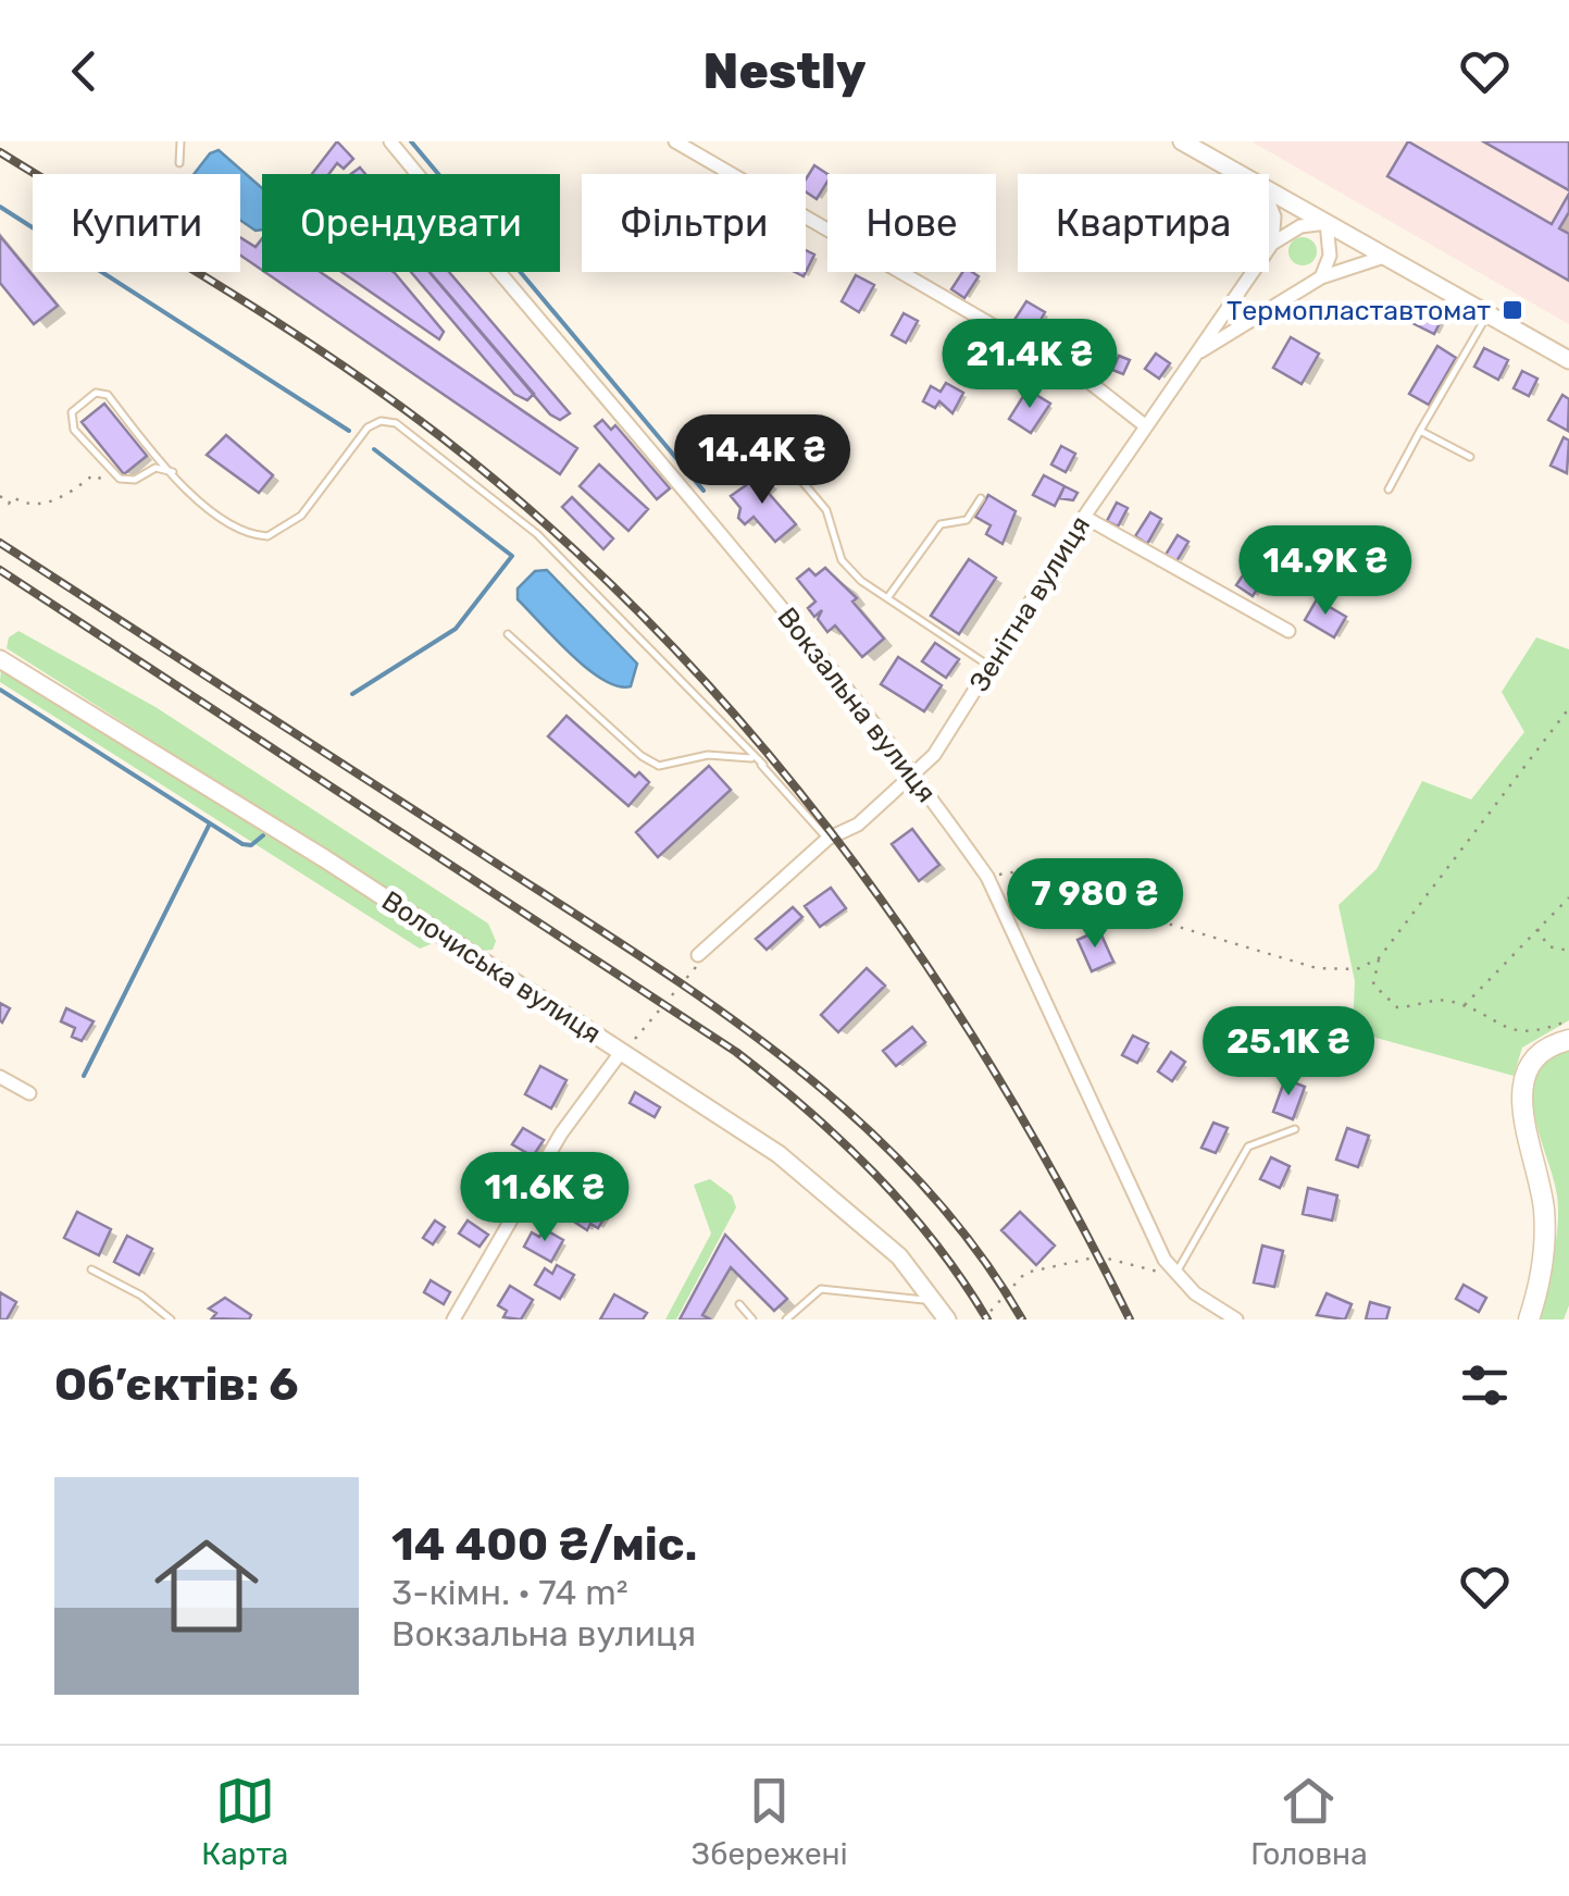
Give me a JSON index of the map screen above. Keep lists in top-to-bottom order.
{
  "streets": {
    "main road": ["Волочиська вулиця"],
    "street": ["Зенітна вулиця", "Вокзальна вулиця"]
  },
  "crossings": [
    ["Зенітна вулиця", "Вокзальна вулиця"]
  ],
  "places": {
    "transit": ["Термопластавтомат"]
  },
  "page": {
    "header": "Nestly",
    "chip": [
      "Купити",
      "Орендувати",
      "Фільтри",
      "Нове",
      "Квартира"
    ],
    "price": [
      "21.4K ₴",
      "14.4K ₴",
      "14.9K ₴",
      "7 980 ₴",
      "25.1K ₴",
      "11.6K ₴"
    ],
    "heading": "Об’єктів: 6",
    "list": [
      {
        "name": "14 400 ₴/міс.",
        "note": "3-кімн. · 74 m² · Вокзальна вулиця"
      }
    ],
    "tabs": ["Карта", "Збережені", "Головна"]
  }
}
